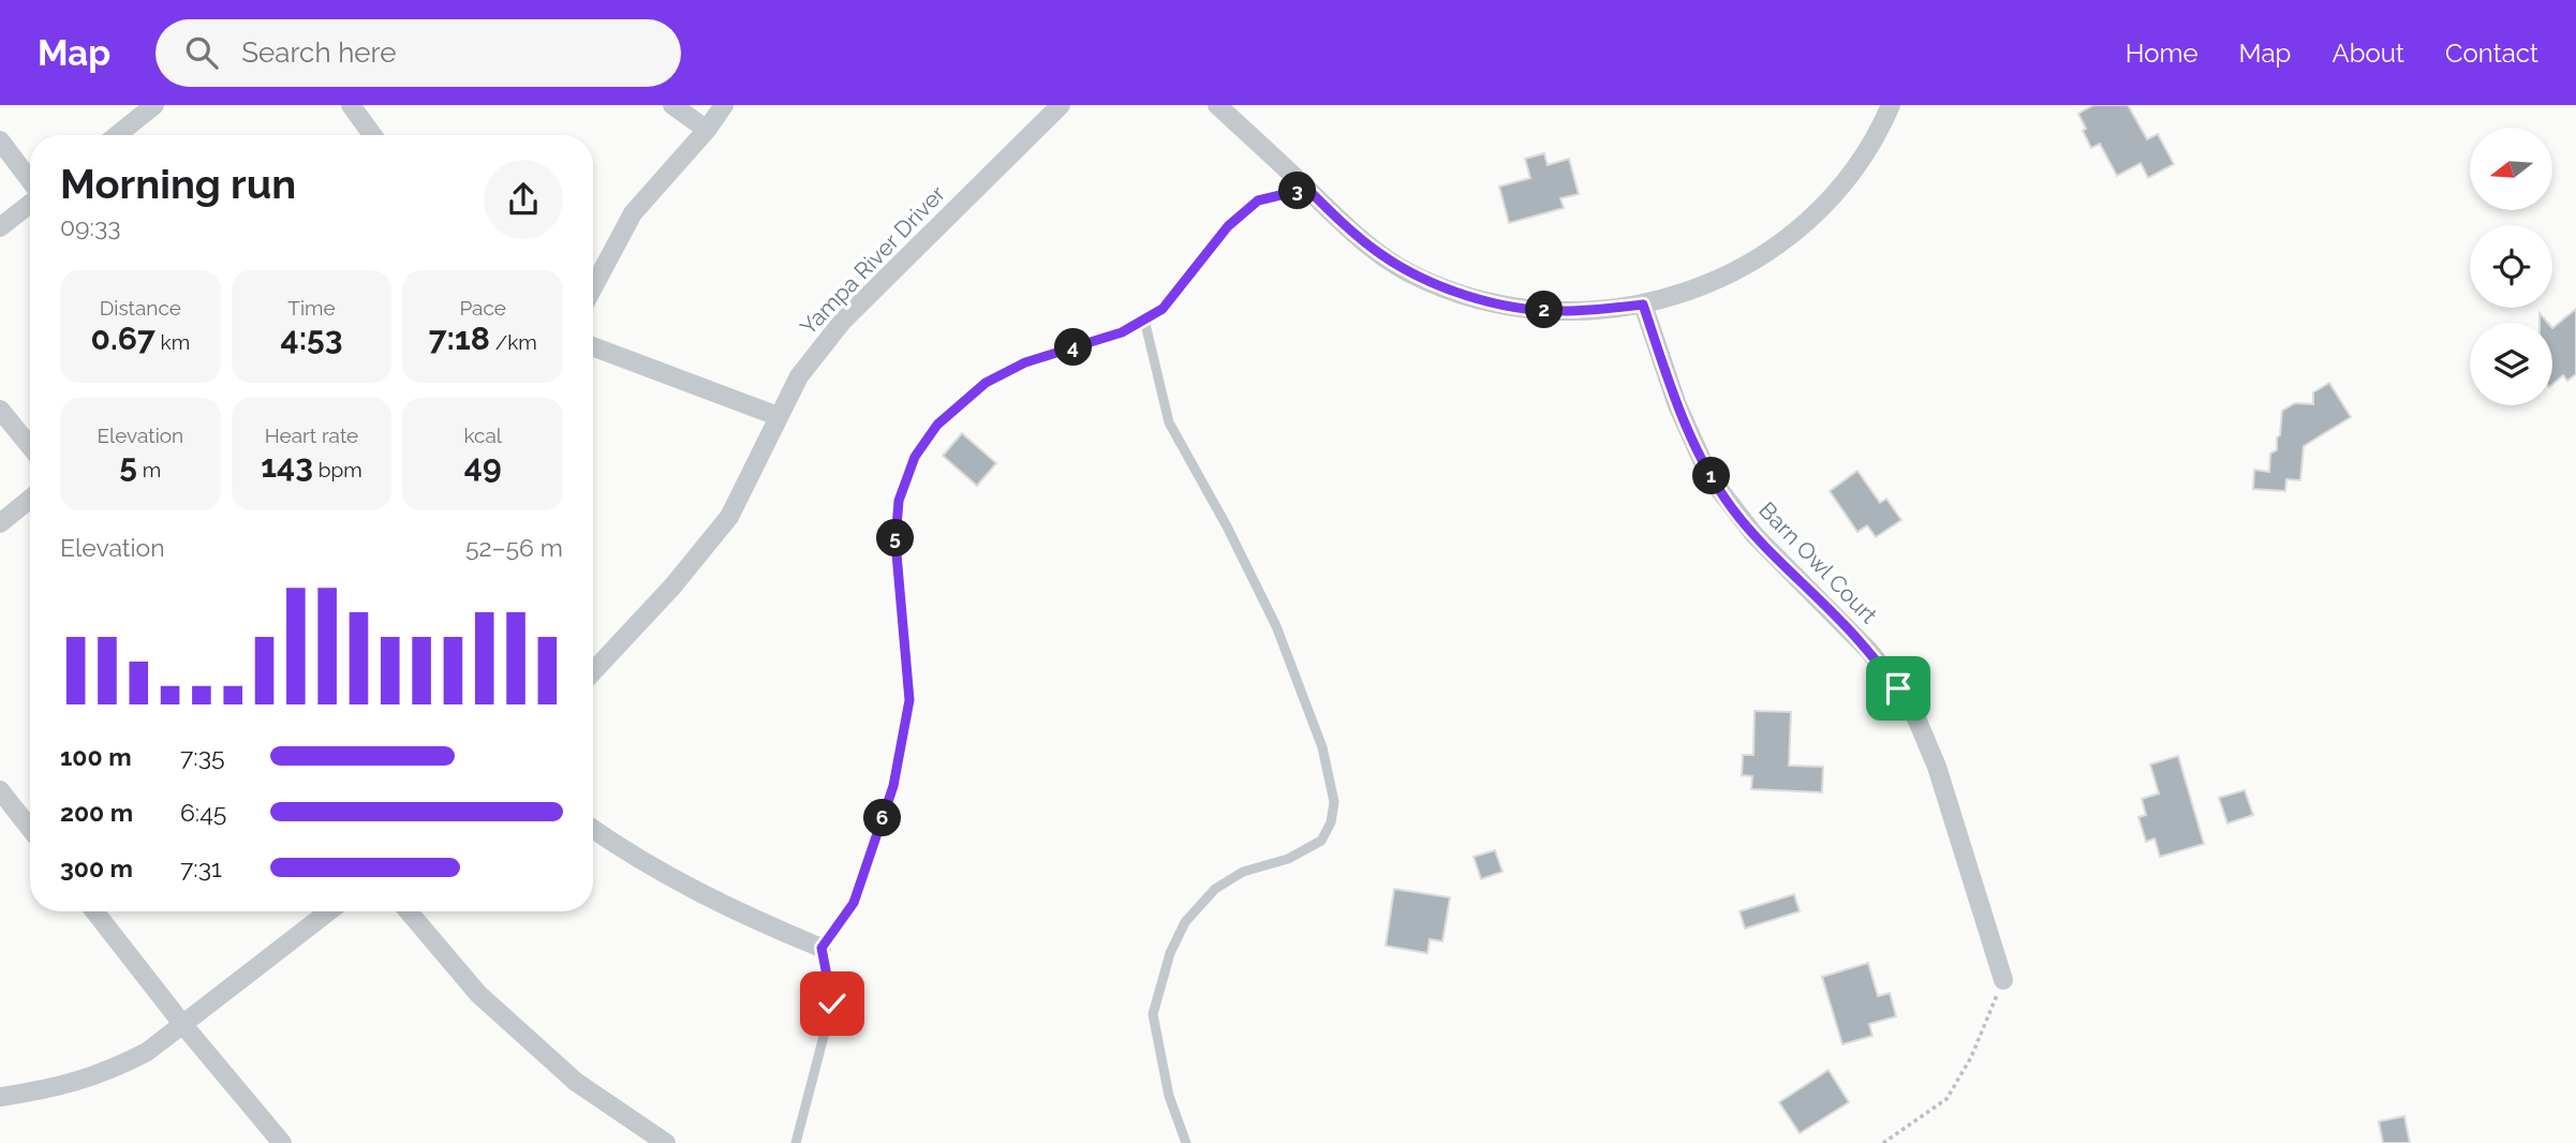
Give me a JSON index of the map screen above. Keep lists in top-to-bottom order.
{
  "streets": {
    "street": ["Yampa River Driver", "Barn Owl Court"]
  },
  "north": "left",
  "page": {
    "header": "Map",
    "search": "Search here",
    "nav": [
      "Home",
      "Map",
      "About",
      "Contact"
    ],
    "heading": ["Morning run", "09:33"],
    "pins": [
      "3",
      "2",
      "4",
      "1",
      "5",
      "6"
    ],
    "stats": [
      ["Distance", "0.67 km"],
      ["Time", "4:53"],
      ["Pace", "7:18 /km"],
      ["Elevation", "5 m"],
      ["Heart rate", "143 bpm"],
      ["kcal", "49"]
    ],
    "chart": ["Elevation", "52–56 m"],
    "list": [
      {
        "name": "100 m",
        "note": "7:35"
      },
      {
        "name": "200 m",
        "note": "6:45"
      },
      {
        "name": "300 m",
        "note": "7:31"
      }
    ]
  }
}
